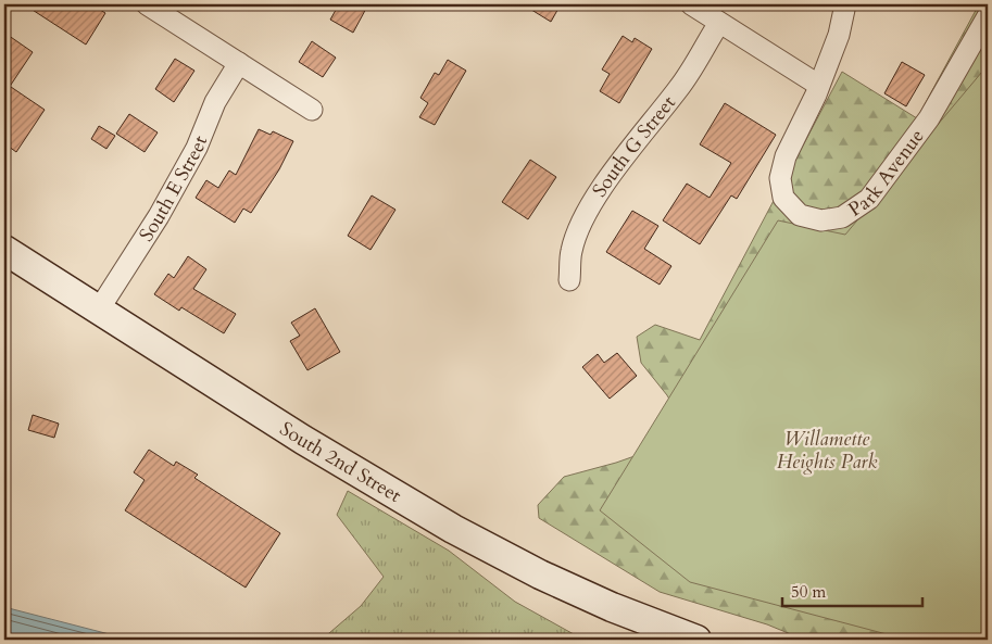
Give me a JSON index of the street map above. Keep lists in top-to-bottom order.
{
  "streets": {
    "street": [
      "South G Street",
      "Park Avenue",
      "South E Street",
      "South 2nd Street"
    ]
  },
  "crossings": [
    ["South E Street", "South 2nd Street"]
  ],
  "parks": ["Willamette Heights Park"],
  "scale_bar": "50 m"
}
